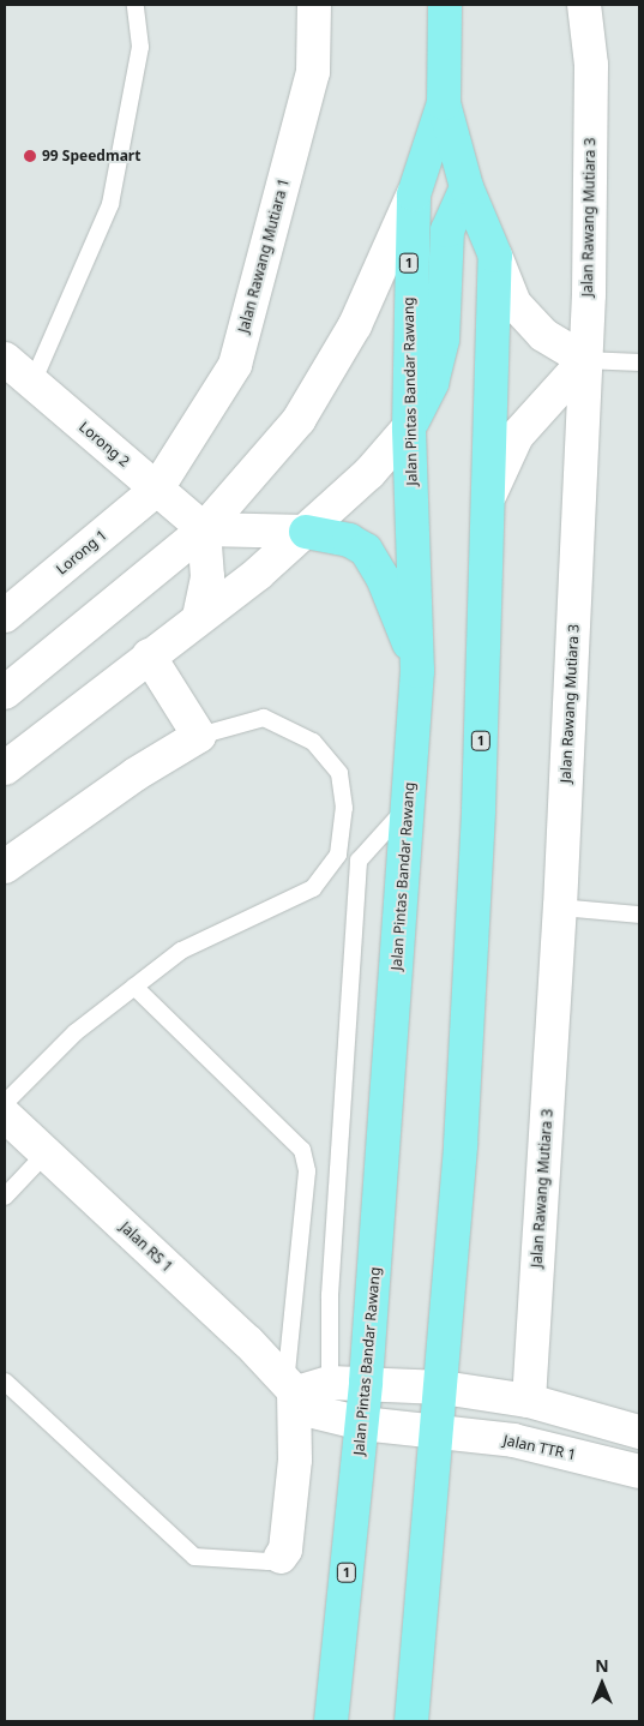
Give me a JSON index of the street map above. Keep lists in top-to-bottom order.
{
  "streets": {
    "main road": ["1", "Jalan Pintas Bandar Rawang"],
    "street": [
      "Jalan Rawang Mutiara 3",
      "Jalan Rawang Mutiara 1",
      "Lorong 2",
      "Lorong 1",
      "Jalan RS 1",
      "Jalan TTR 1"
    ]
  },
  "crossings": [
    ["Jalan Rawang Mutiara 1", "Lorong 2"],
    ["Jalan Rawang Mutiara 1", "Lorong 1"],
    ["1", "Jalan Pintas Bandar Rawang"],
    ["1", "Jalan TTR 1"],
    ["Jalan Pintas Bandar Rawang", "Jalan RS 1"],
    ["Jalan Pintas Bandar Rawang", "Jalan TTR 1"],
    ["Lorong 2", "Lorong 1"],
    ["Jalan RS 1", "Jalan TTR 1"]
  ],
  "places": ["99 Speedmart"],
  "north": "top"
}
